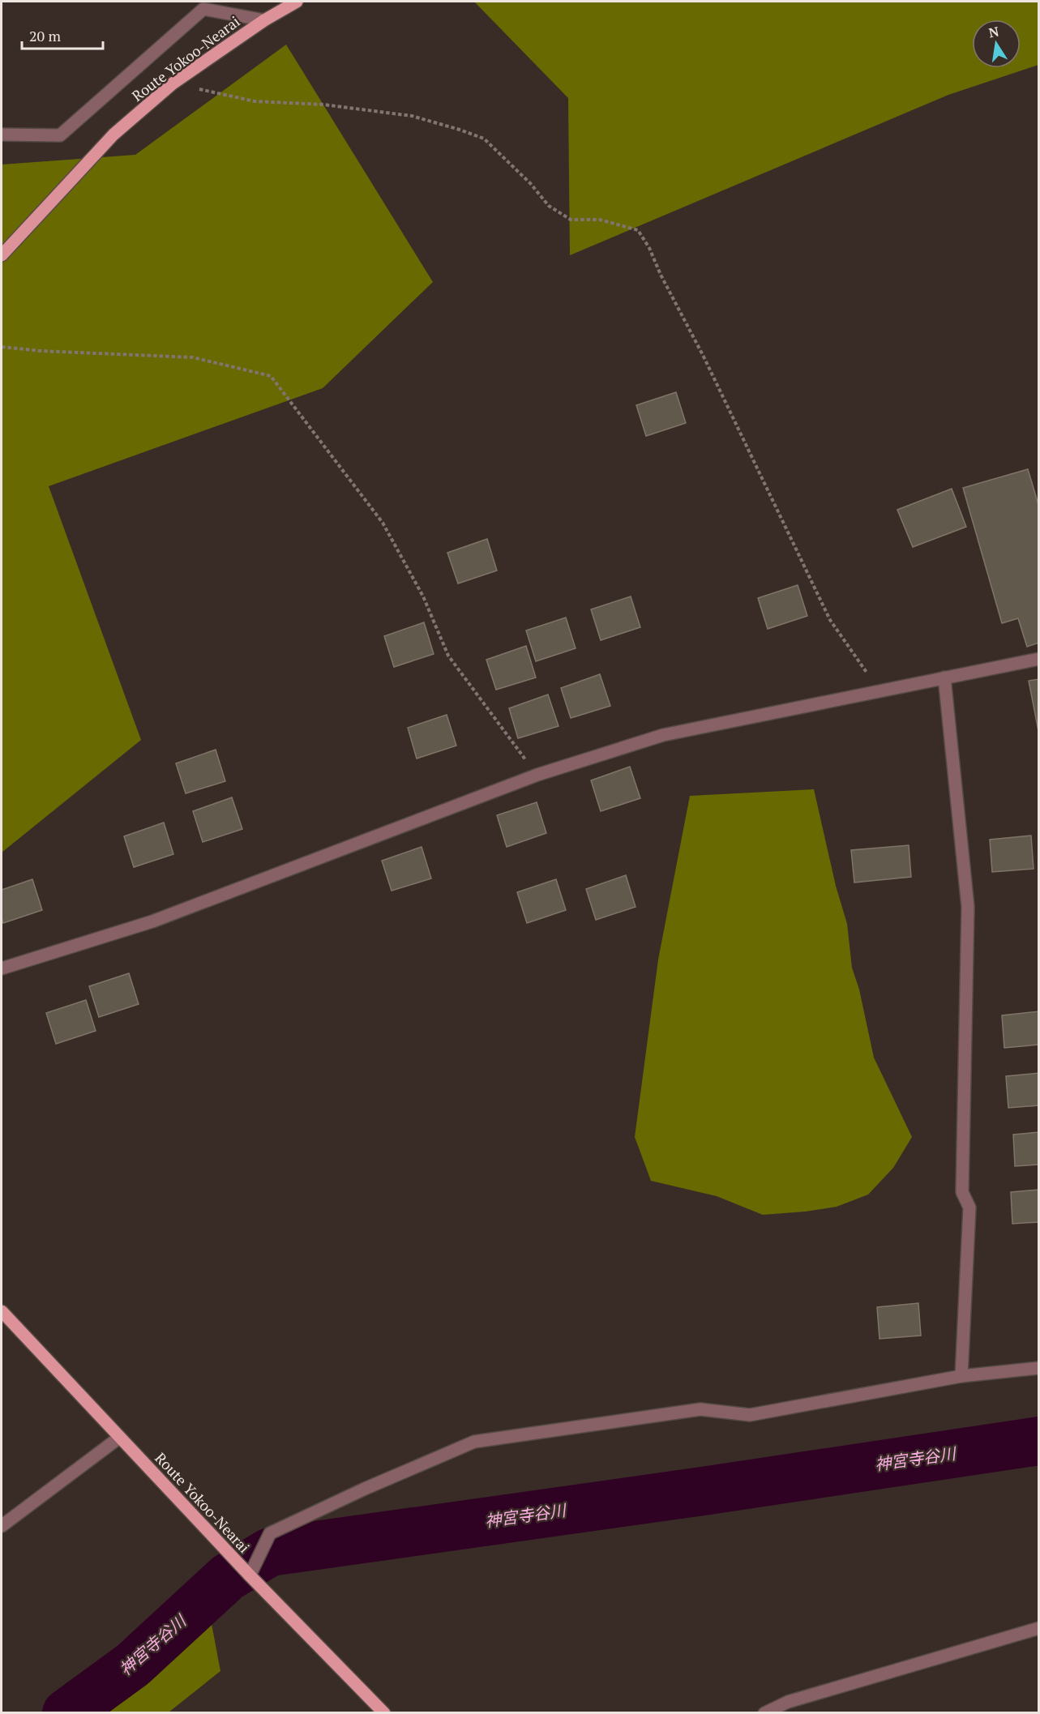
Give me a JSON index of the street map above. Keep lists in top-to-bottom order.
{
  "streets": {
    "main road": ["Route Yokoo-Nearai"]
  },
  "water": ["神宮寺谷川"],
  "scale_bar": "20 m",
  "north": "top"
}
